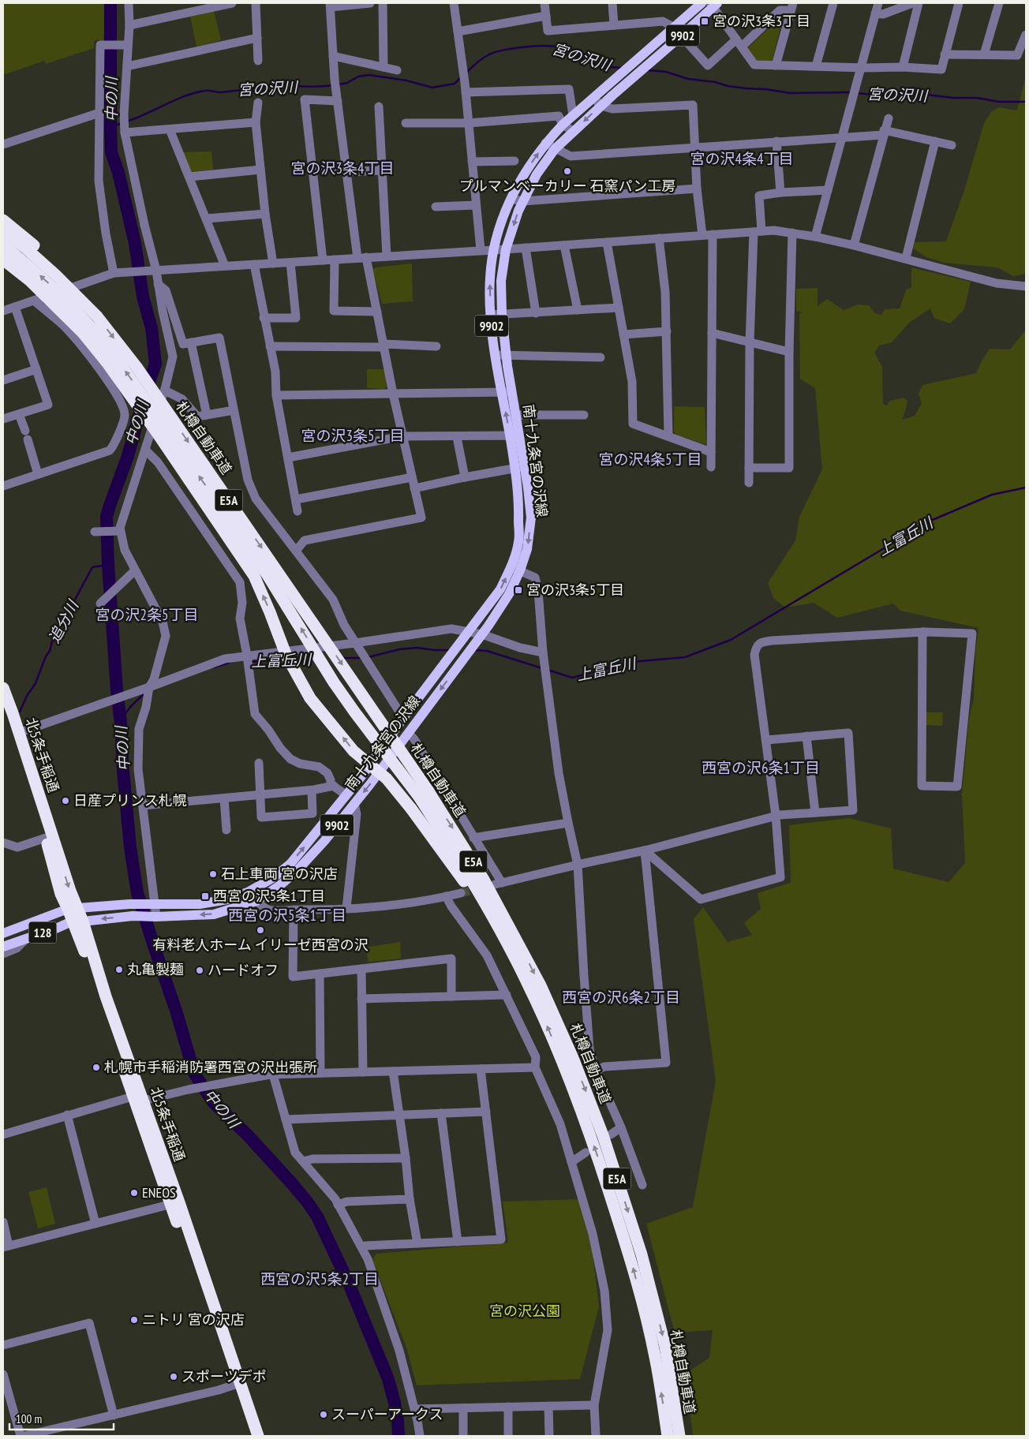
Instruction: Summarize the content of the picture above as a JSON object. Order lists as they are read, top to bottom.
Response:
{
  "streets": {
    "highway": ["札樽自動車道", "E5A", "北5条手稲通"],
    "main road": ["9902", "南十九条宮の沢線", "128"]
  },
  "crossings": [
    ["南十九条宮の沢線", "北5条手稲通"],
    ["南十九条宮の沢線", "128"],
    ["北5条手稲通", "128"]
  ],
  "districts": [
    "宮の沢4条4丁目",
    "宮の沢3条4丁目",
    "宮の沢3条5丁目",
    "宮の沢4条5丁目",
    "宮の沢2条5丁目",
    "西宮の沢6条1丁目",
    "西宮の沢5条1丁目",
    "西宮の沢6条2丁目",
    "西宮の沢5条2丁目"
  ],
  "water": [
    "宮の沢川",
    "中の川",
    "上富丘川",
    "追分川"
  ],
  "parks": ["宮の沢公園"],
  "places": {
    "transit": ["宮の沢3条3丁目", "宮の沢3条5丁目", "西宮の沢5条1丁目"],
    "other": [
      "プルマンベーカリー 石窯パン工房",
      "日産プリンス札幌",
      "石上車両 宮の沢店",
      "有料老人ホーム イリーゼ西宮の沢",
      "丸亀製麺",
      "ハードオフ",
      "札幌市手稲消防署西宮の沢出張所",
      "ENEOS",
      "ニトリ 宮の沢店",
      "スポーツデポ",
      "スーパーアークス"
    ]
  },
  "scale_bar": "100 m"
}
